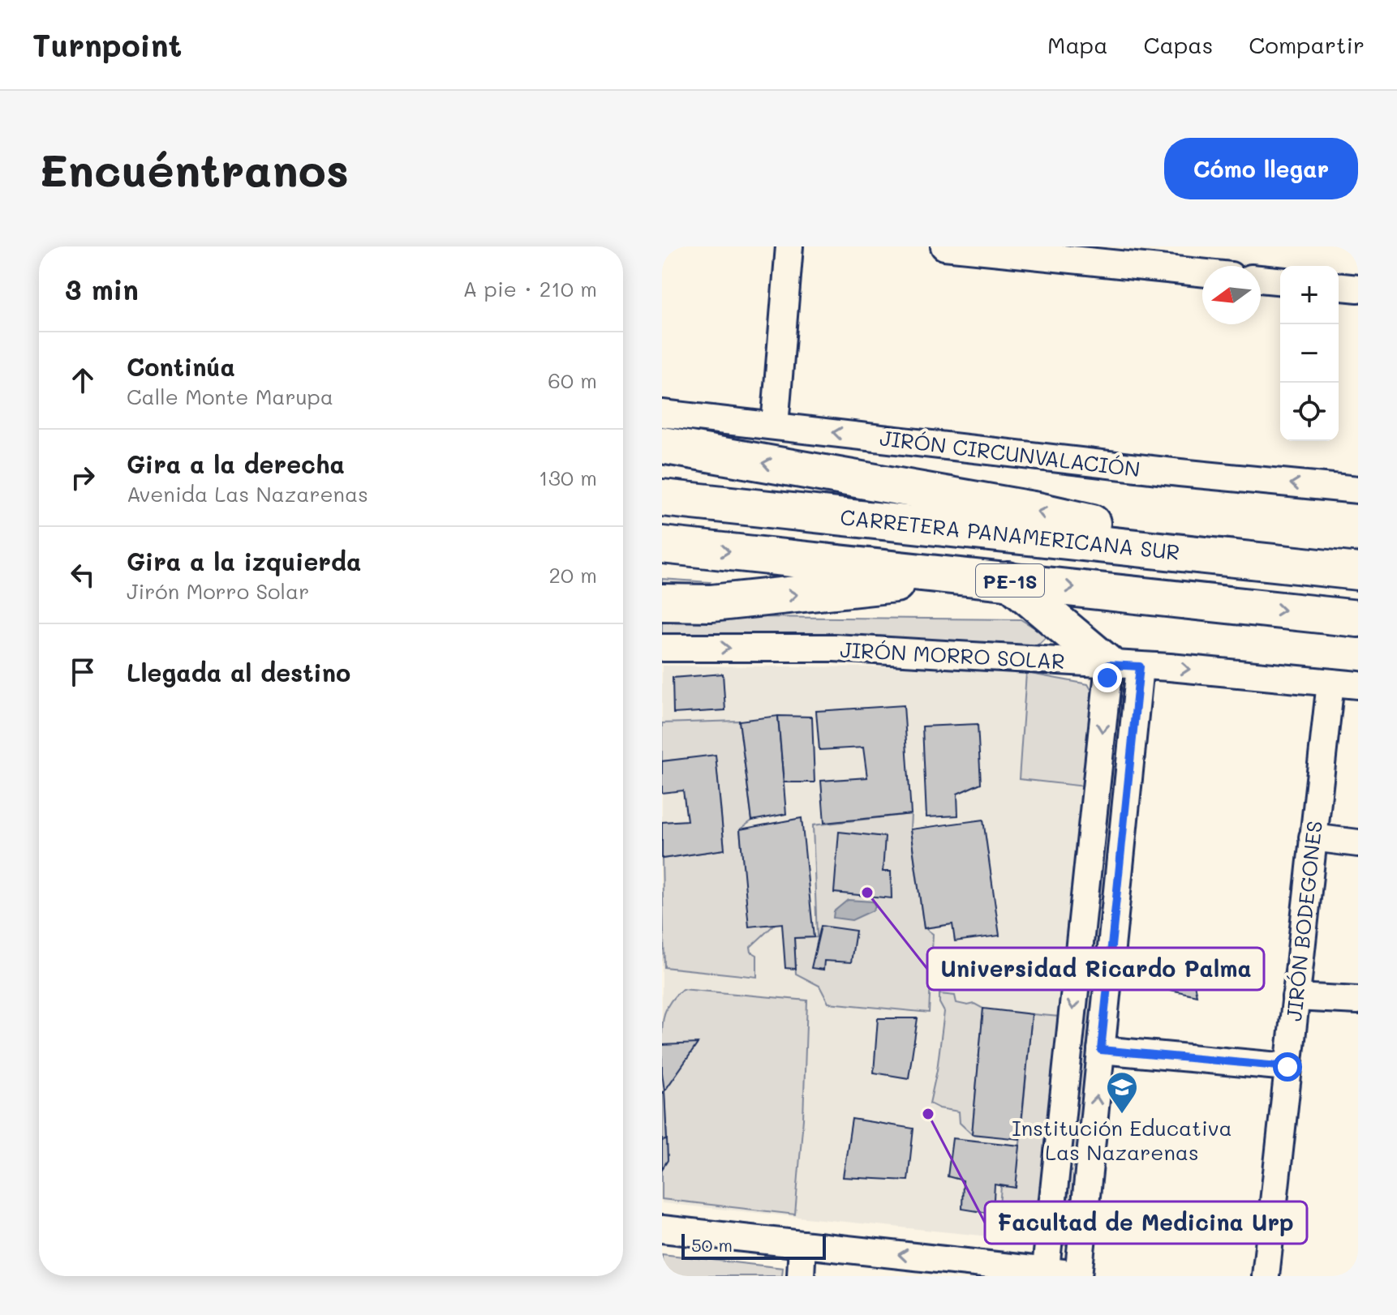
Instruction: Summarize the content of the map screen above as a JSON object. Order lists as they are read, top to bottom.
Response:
{
  "streets": {
    "highway": ["CARRETERA PANAMERICANA SUR", "PE-1S"],
    "street": ["JIRÓN CIRCUNVALACIÓN", "JIRÓN MORRO SOLAR", "JIRÓN BODEGONES"]
  },
  "crossings": [
    ["JIRÓN MORRO SOLAR", "JIRÓN BODEGONES"]
  ],
  "one_way": ["JIRÓN MORRO SOLAR"],
  "places": {
    "other": ["Universidad Ricardo Palma", "Facultad de Medicina Urp"],
    "school or university": ["Institución Educativa Las Nazarenas"]
  },
  "scale_bar": "50 m",
  "north": "left",
  "page": {
    "header": "Turnpoint",
    "nav": ["Mapa", "Capas", "Compartir"],
    "buttons": "Cómo llegar",
    "title": "Encuéntranos",
    "heading": ["3 min", "A pie · 210 m"],
    "map_buttons": ["+", "−"],
    "list": [
      ["Continúa", "Calle Monte Marupa", "60 m"],
      ["Gira a la derecha", "Avenida Las Nazarenas", "130 m"],
      ["Gira a la izquierda", "Jirón Morro Solar", "20 m"],
      "Llegada al destino"
    ],
    "scale": "50 m"
  }
}
